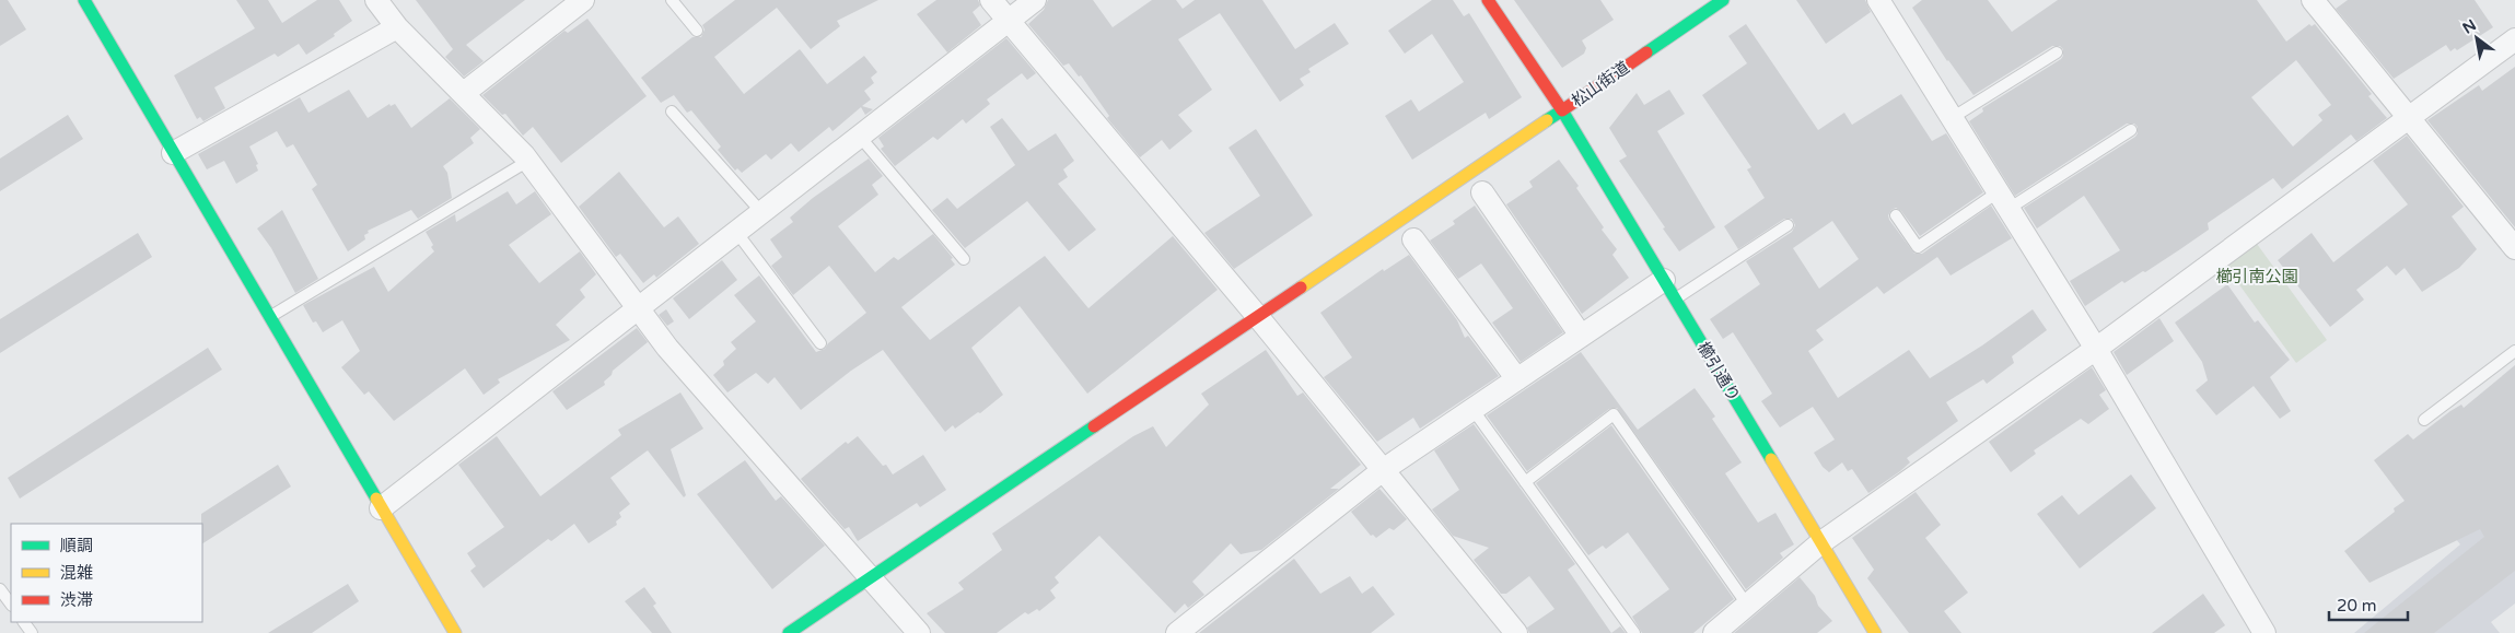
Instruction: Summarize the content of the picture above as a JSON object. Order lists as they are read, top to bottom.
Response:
{
  "streets": {
    "street": ["松山街道", "櫛引通り"]
  },
  "crossings": [
    ["松山街道", "櫛引通り"]
  ],
  "parks": ["櫛引南公園"],
  "legend": ["順調", "混雑", "渋滞"],
  "scale_bar": "20 m",
  "north": "top left"
}
